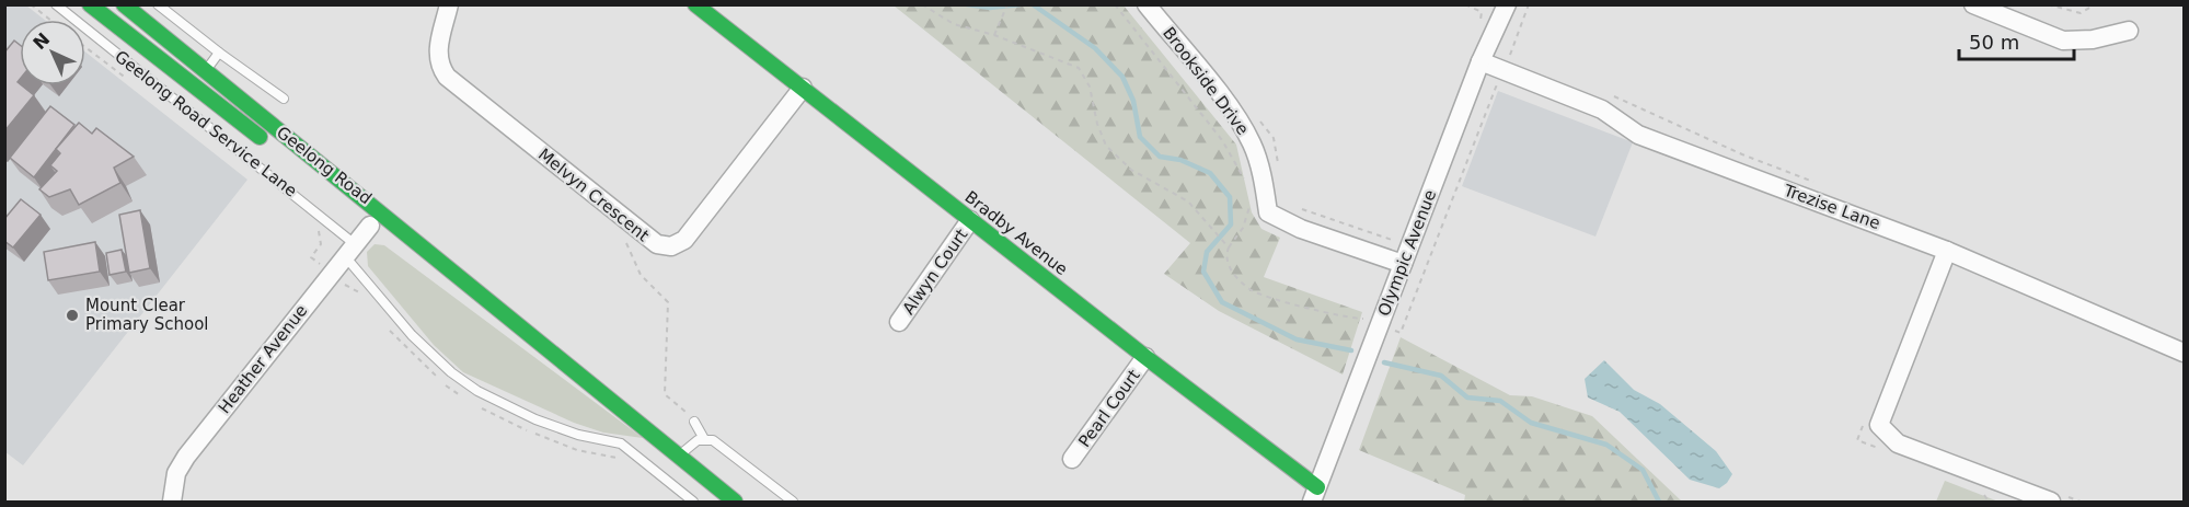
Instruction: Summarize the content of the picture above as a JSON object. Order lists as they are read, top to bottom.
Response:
{
  "streets": {
    "main road": ["Geelong Road", "Bradby Avenue"],
    "street": [
      "Brookside Drive",
      "Melvyn Crescent",
      "Trezise Lane",
      "Olympic Avenue",
      "Alwyn Court",
      "Heather Avenue",
      "Pearl Court"
    ],
    "lane": ["Geelong Road Service Lane"]
  },
  "crossings": [
    ["Brookside Drive", "Olympic Avenue"],
    ["Geelong Road Service Lane", "Heather Avenue"],
    ["Geelong Road", "Heather Avenue"],
    ["Melvyn Crescent", "Bradby Avenue"],
    ["Trezise Lane", "Olympic Avenue"],
    ["Bradby Avenue", "Olympic Avenue"],
    ["Bradby Avenue", "Alwyn Court"],
    ["Bradby Avenue", "Pearl Court"]
  ],
  "places": ["Mount Clear Primary School"],
  "scale_bar": "50 m",
  "north": "top left"
}
